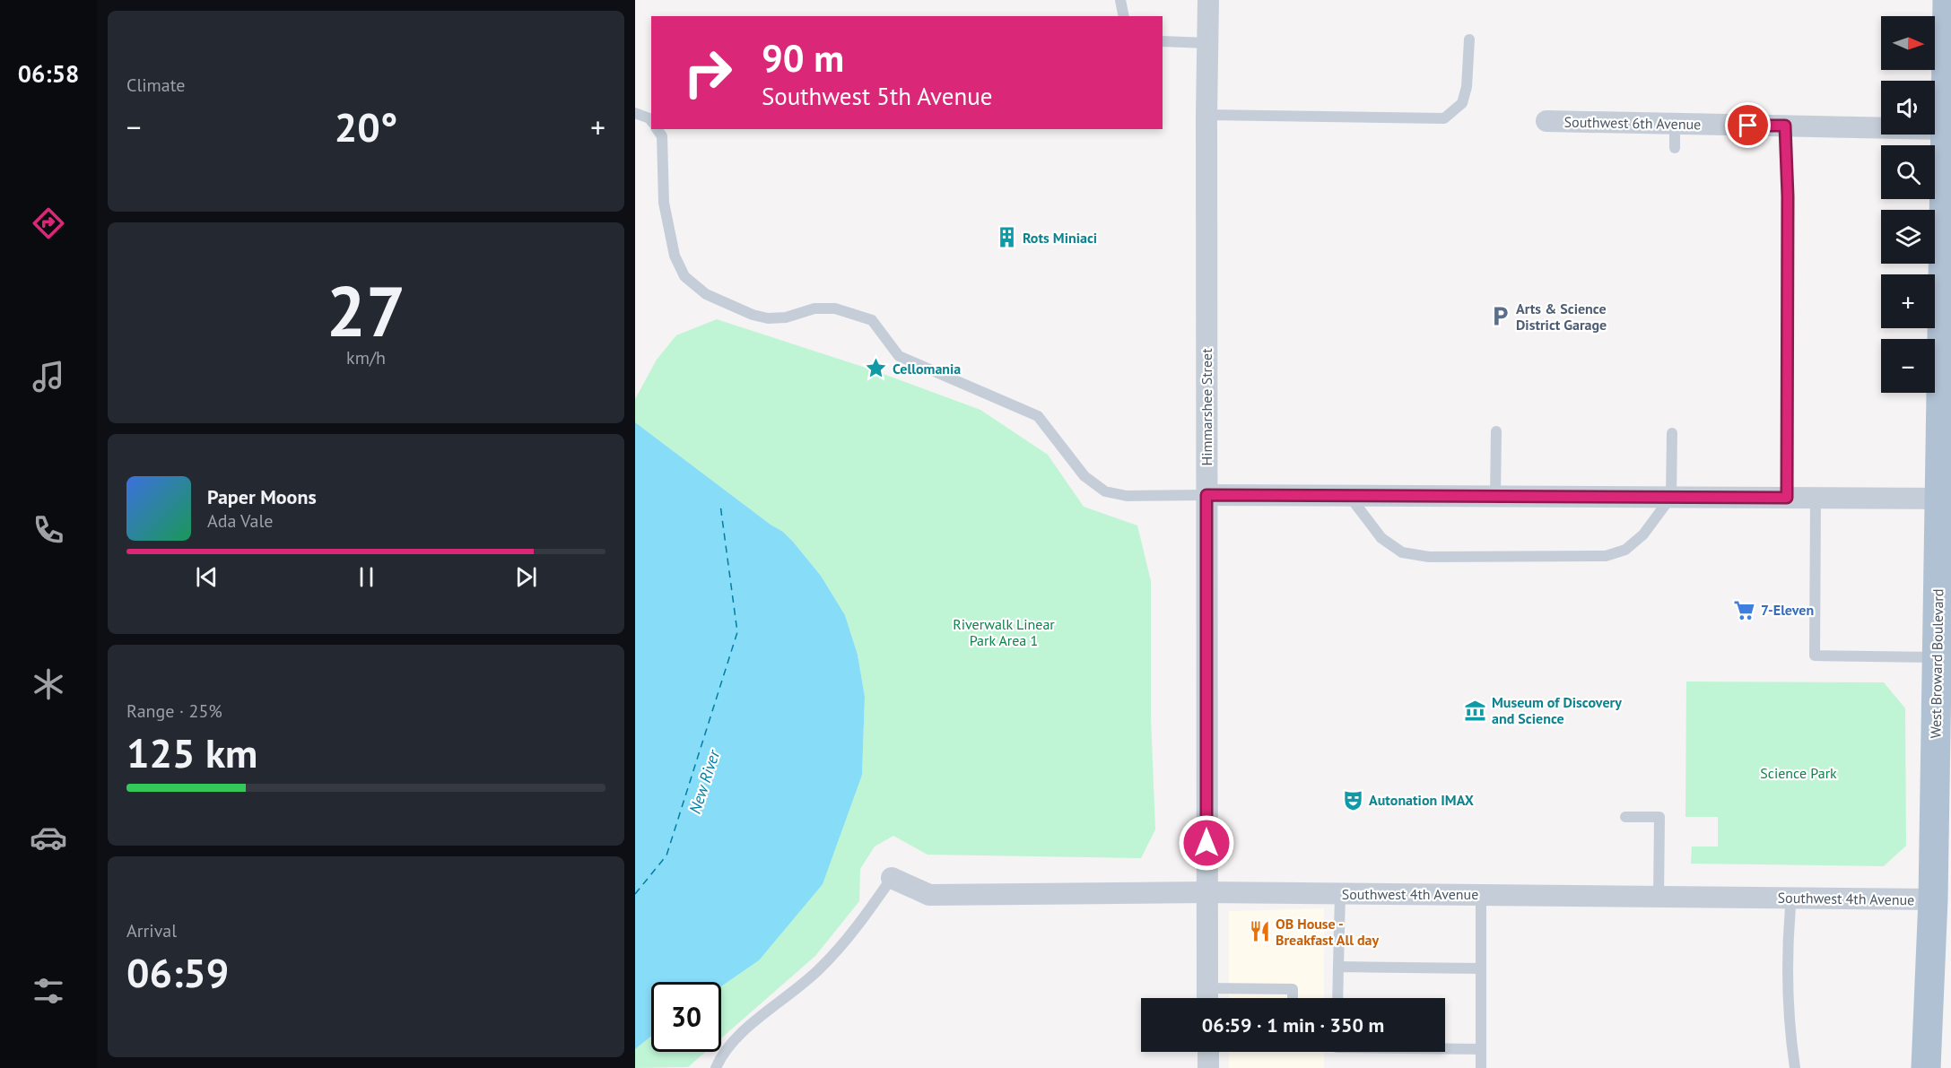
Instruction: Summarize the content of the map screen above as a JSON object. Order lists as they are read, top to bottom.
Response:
{
  "streets": {
    "main road": ["West Broward Boulevard"],
    "street": ["Southwest 6th Avenue", "Himmarshee Street", "Southwest 4th Avenue"]
  },
  "crossings": [
    ["Southwest 6th Avenue", "West Broward Boulevard"],
    ["Himmarshee Street", "Southwest 4th Avenue"],
    ["West Broward Boulevard", "Southwest 4th Avenue"]
  ],
  "water": ["New River"],
  "parks": ["Riverwalk Linear Park Area 1", "Science Park"],
  "places": {
    "building": ["Rots Miniaci"],
    "parking": ["Arts & Science District Garage"],
    "place": ["Cellomania"],
    "supermarket": ["7-Eleven"],
    "museum": ["Museum of Discovery and Science"],
    "theatre": ["Autonation IMAX"],
    "restaurant": ["OB House - Breakfast All day"]
  },
  "north": "right",
  "page": {
    "tabs": "06:58",
    "tile": [
      "Climate",
      ["27", "km/h"],
      ["Range · 25%", "125 km"],
      ["Arrival", "06:59"]
    ],
    "map_buttons": ["+", "−"],
    "turn": ["90 m", "Southwest 5th Avenue"],
    "heat": ["−", "20°", "+"],
    "song": ["Paper Moons", "Ada Vale"],
    "limit": "30",
    "trip": "06:59 · 1 min · 350 m"
  }
}
